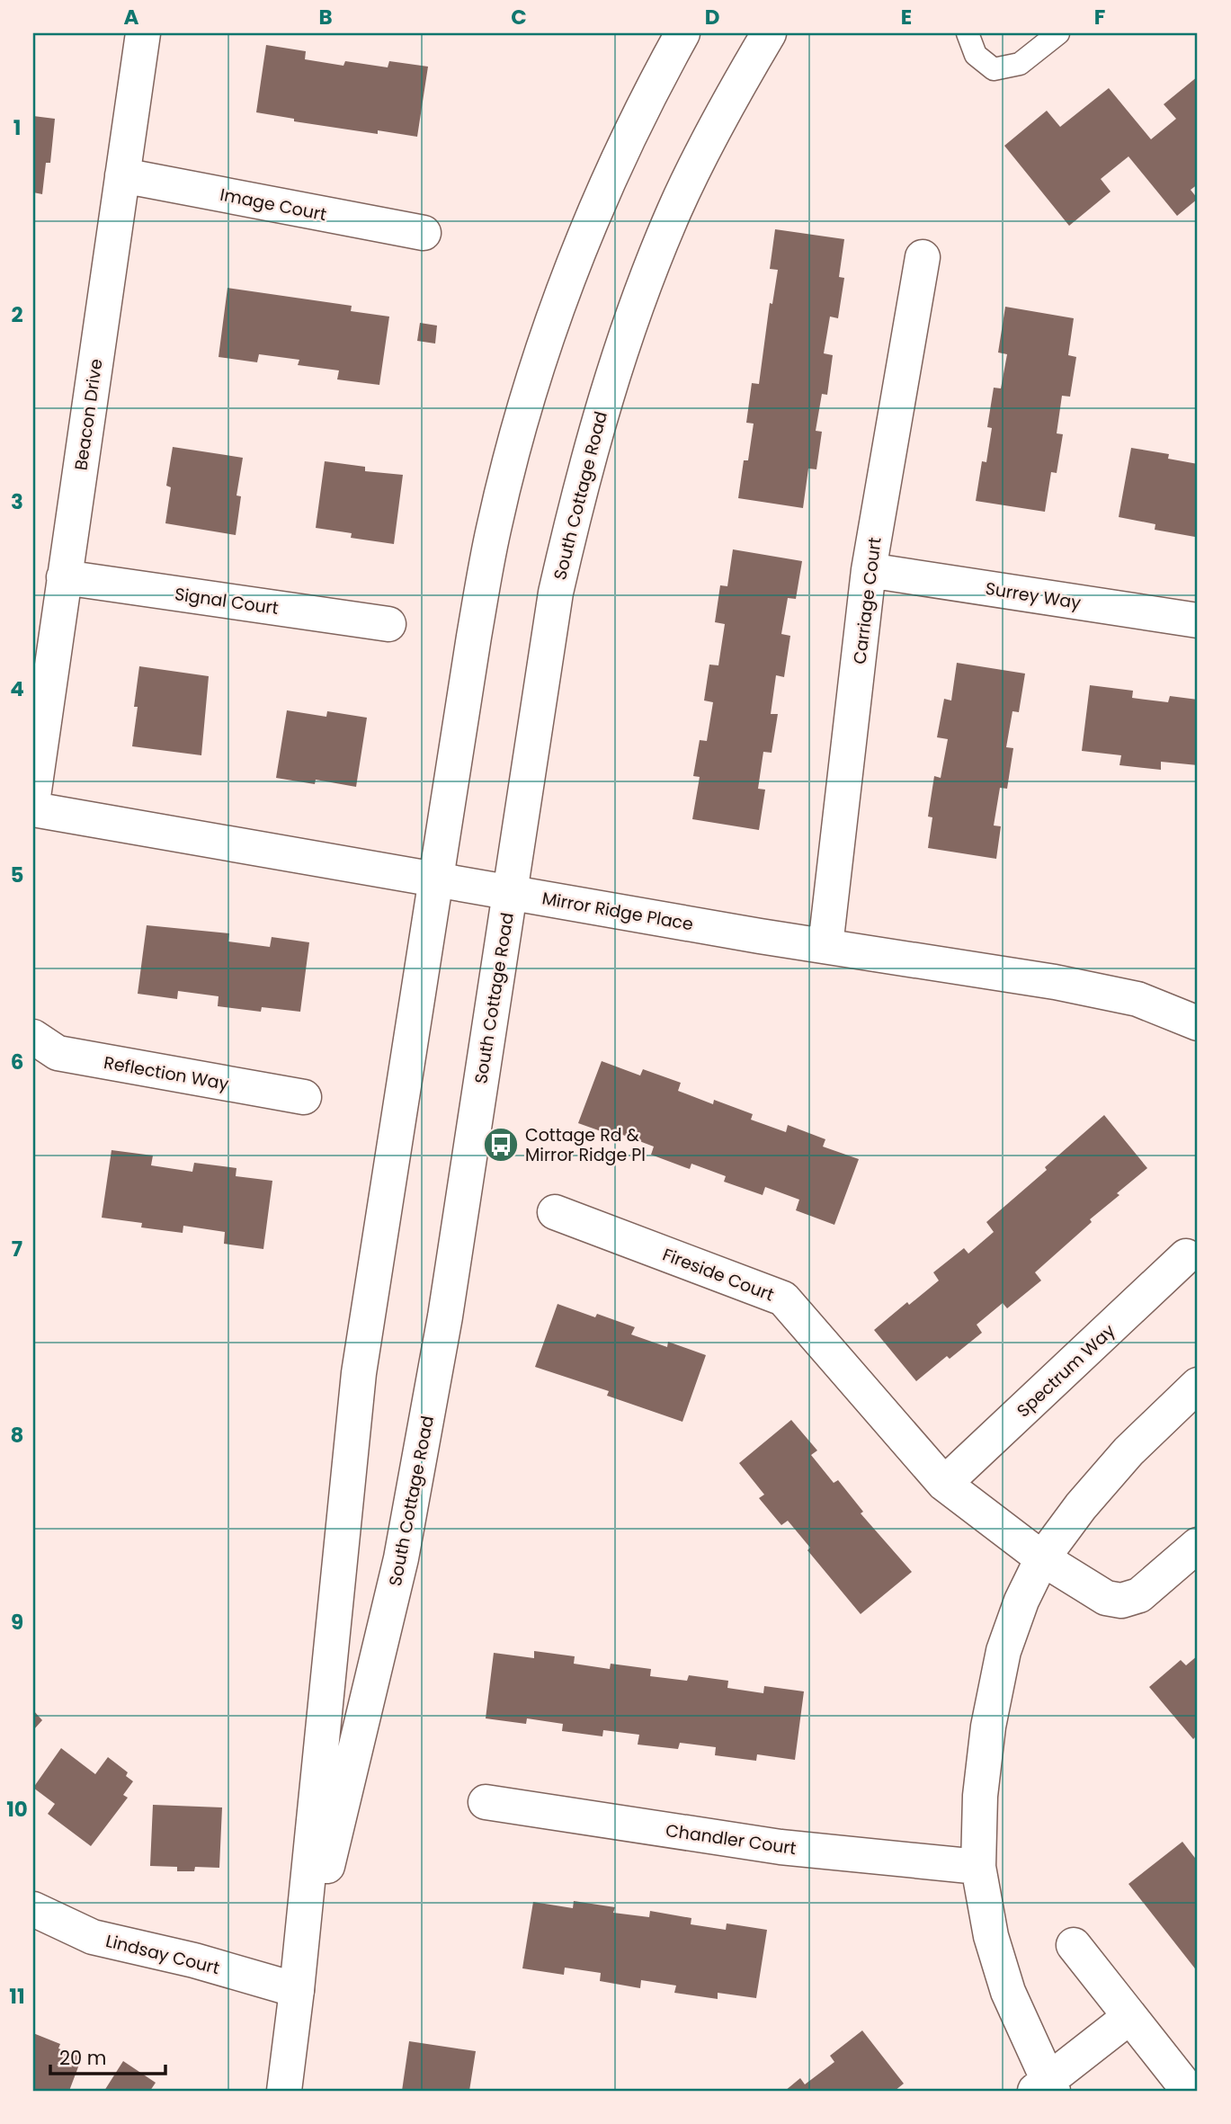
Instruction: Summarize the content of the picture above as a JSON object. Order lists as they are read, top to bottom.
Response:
{
  "streets": {
    "street": [
      "Image Court",
      "Beacon Drive",
      "South Cottage Road",
      "Surrey Way",
      "Signal Court",
      "Carriage Court",
      "Mirror Ridge Place",
      "Reflection Way",
      "Fireside Court",
      "Spectrum Way",
      "Chandler Court",
      "Lindsay Court"
    ]
  },
  "crossings": [
    ["Image Court", "Beacon Drive"],
    ["Beacon Drive", "Signal Court"],
    ["South Cottage Road", "Mirror Ridge Place"],
    ["South Cottage Road", "Lindsay Court"],
    ["Surrey Way", "Carriage Court"],
    ["Carriage Court", "Mirror Ridge Place"],
    ["Fireside Court", "Spectrum Way"]
  ],
  "places": {
    "bus stop": ["Cottage Rd & Mirror Ridge Pl"]
  },
  "scale_bar": "20 m",
  "grid": {
    "columns": [
      "A",
      "B",
      "C",
      "D",
      "E",
      "F"
    ],
    "rows": [
      "1",
      "2",
      "3",
      "4",
      "5",
      "6",
      "7",
      "8",
      "9",
      "10",
      "11"
    ]
  }
}
